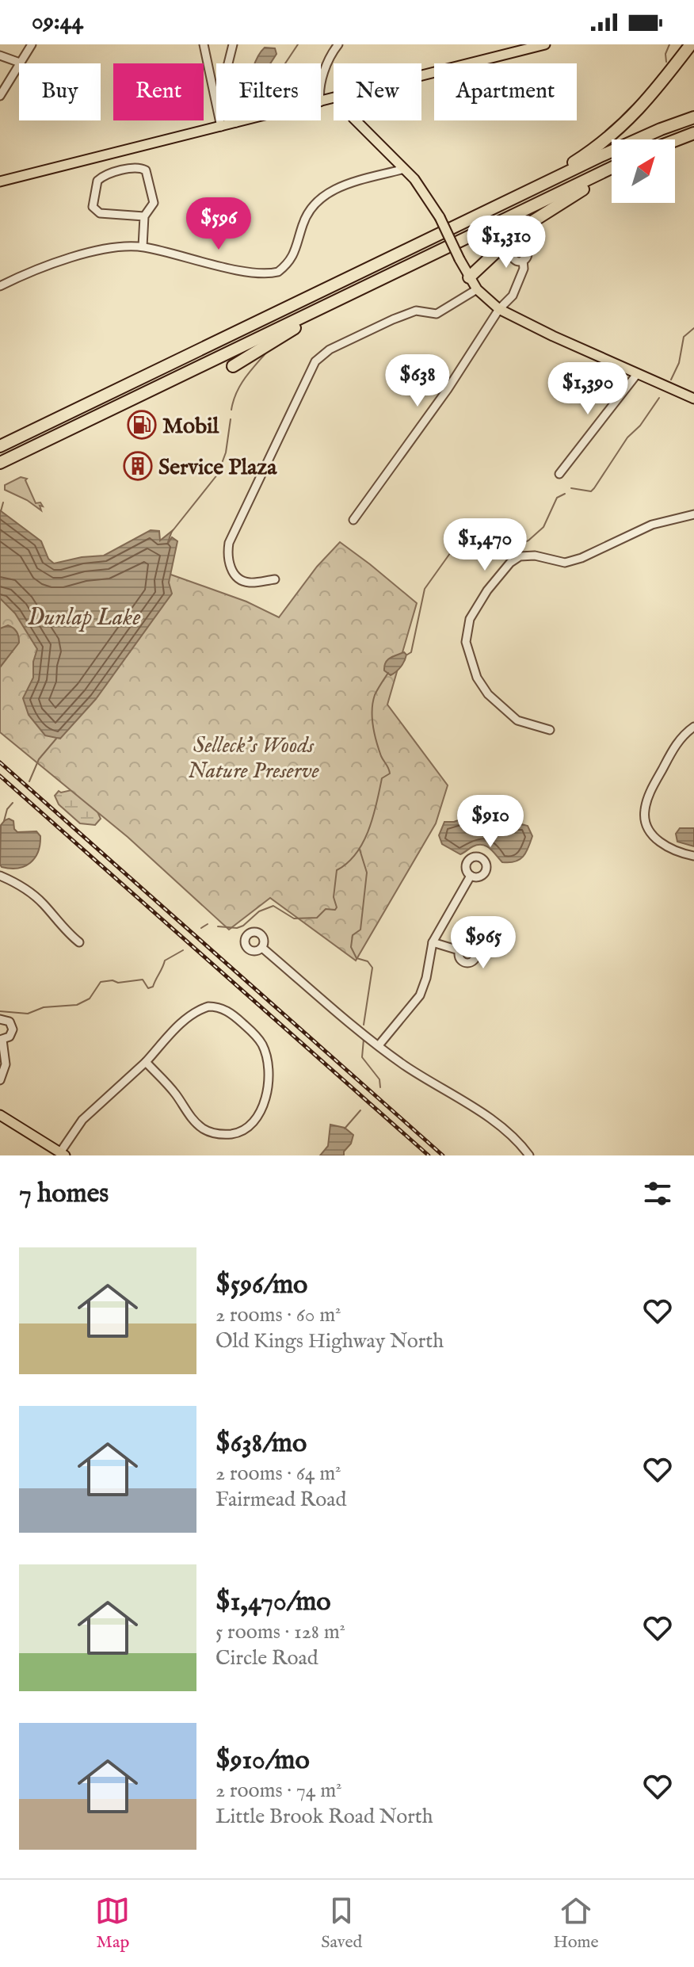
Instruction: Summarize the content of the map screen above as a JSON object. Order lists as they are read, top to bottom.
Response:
{
  "water": ["Dunlap Lake"],
  "parks": ["Selleck's Woods Nature Preserve"],
  "places": {
    "fuel station": ["Mobil"],
    "building": ["Service Plaza"]
  },
  "north": "top right",
  "page": {
    "status": "09:44",
    "chip": [
      "Buy",
      "Rent",
      "Filters",
      "New",
      "Apartment"
    ],
    "price": [
      "$596",
      "$1,310",
      "$638",
      "$1,390",
      "$1,470",
      "$910",
      "$965"
    ],
    "heading": "7 homes",
    "list": [
      {
        "name": "$596/mo",
        "note": "2 rooms · 60 m² · Old Kings Highway North"
      },
      {
        "name": "$638/mo",
        "note": "2 rooms · 64 m² · Fairmead Road"
      },
      {
        "name": "$1,470/mo",
        "note": "5 rooms · 128 m² · Circle Road"
      },
      {
        "name": "$910/mo",
        "note": "2 rooms · 74 m² · Little Brook Road North"
      }
    ],
    "tabs": ["Map", "Saved", "Home"]
  }
}
